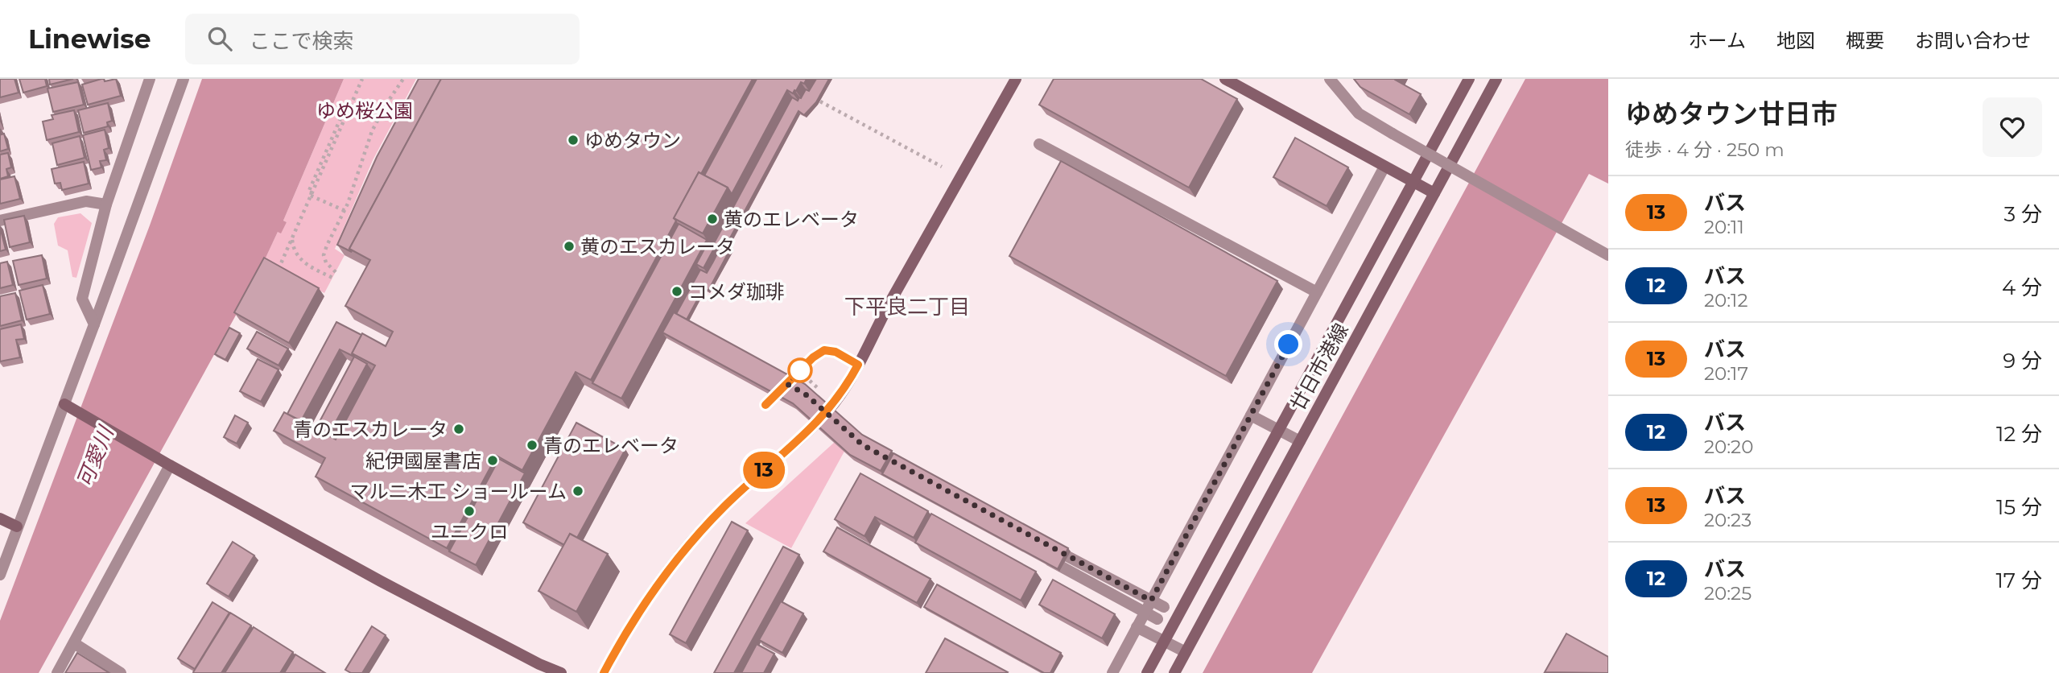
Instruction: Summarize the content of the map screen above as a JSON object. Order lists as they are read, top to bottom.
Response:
{
  "streets": {
    "street": ["廿日市港線"]
  },
  "districts": ["下平良二丁目"],
  "water": ["可愛川"],
  "parks": ["ゆめ桜公園"],
  "places": [
    "ゆめタウン",
    "黄のエレベータ",
    "黄のエスカレータ",
    "コメダ珈琲",
    "青のエスカレータ",
    "青のエレベータ",
    "紀伊國屋書店",
    "マルニ木工 ショールーム",
    "ユニクロ"
  ],
  "lines": ["bus line 13"],
  "page": {
    "header": "Linewise",
    "search": "ここで検索",
    "nav": [
      "ホーム",
      "地図",
      "概要",
      "お問い合わせ"
    ],
    "on_map": "13",
    "heading": ["ゆめタウン廿日市", "徒歩 · 4 分 · 250 m"],
    "list": [
      {
        "mark": "13",
        "name": "バス",
        "note": "20:11",
        "value": "3 分"
      },
      {
        "mark": "12",
        "name": "バス",
        "note": "20:12",
        "value": "4 分"
      },
      {
        "mark": "13",
        "name": "バス",
        "note": "20:17",
        "value": "9 分"
      },
      {
        "mark": "12",
        "name": "バス",
        "note": "20:20",
        "value": "12 分"
      },
      {
        "mark": "13",
        "name": "バス",
        "note": "20:23",
        "value": "15 分"
      },
      {
        "mark": "12",
        "name": "バス",
        "note": "20:25",
        "value": "17 分"
      }
    ]
  }
}
